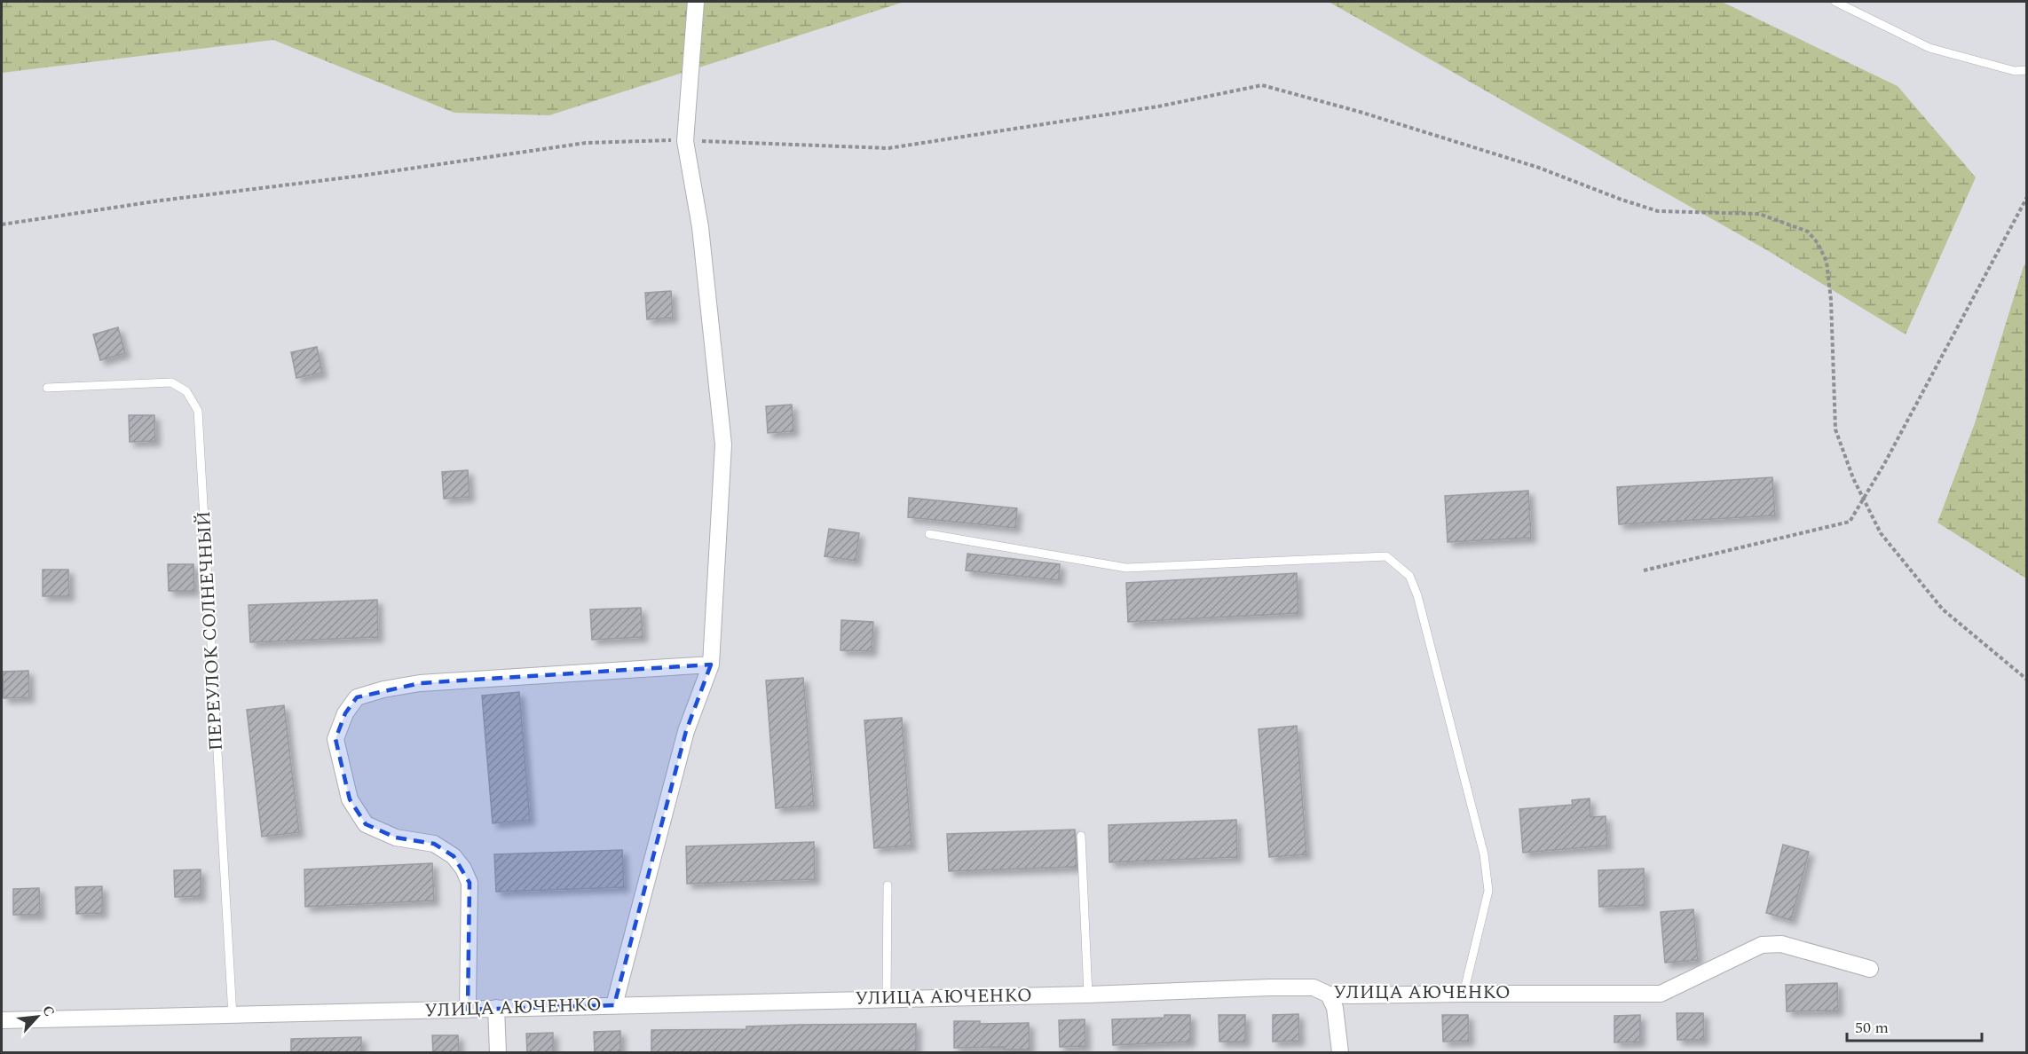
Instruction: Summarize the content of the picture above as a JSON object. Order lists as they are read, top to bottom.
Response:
{
  "streets": {
    "street": ["УЛИЦА АЮЧЕНКО"],
    "lane": ["ПЕРЕУЛОК СОЛНЕЧНЫЙ"]
  },
  "crossings": [
    ["ПЕРЕУЛОК СОЛНЕЧНЫЙ", "УЛИЦА АЮЧЕНКО"]
  ],
  "scale_bar": "50 m",
  "north": "top right"
}
